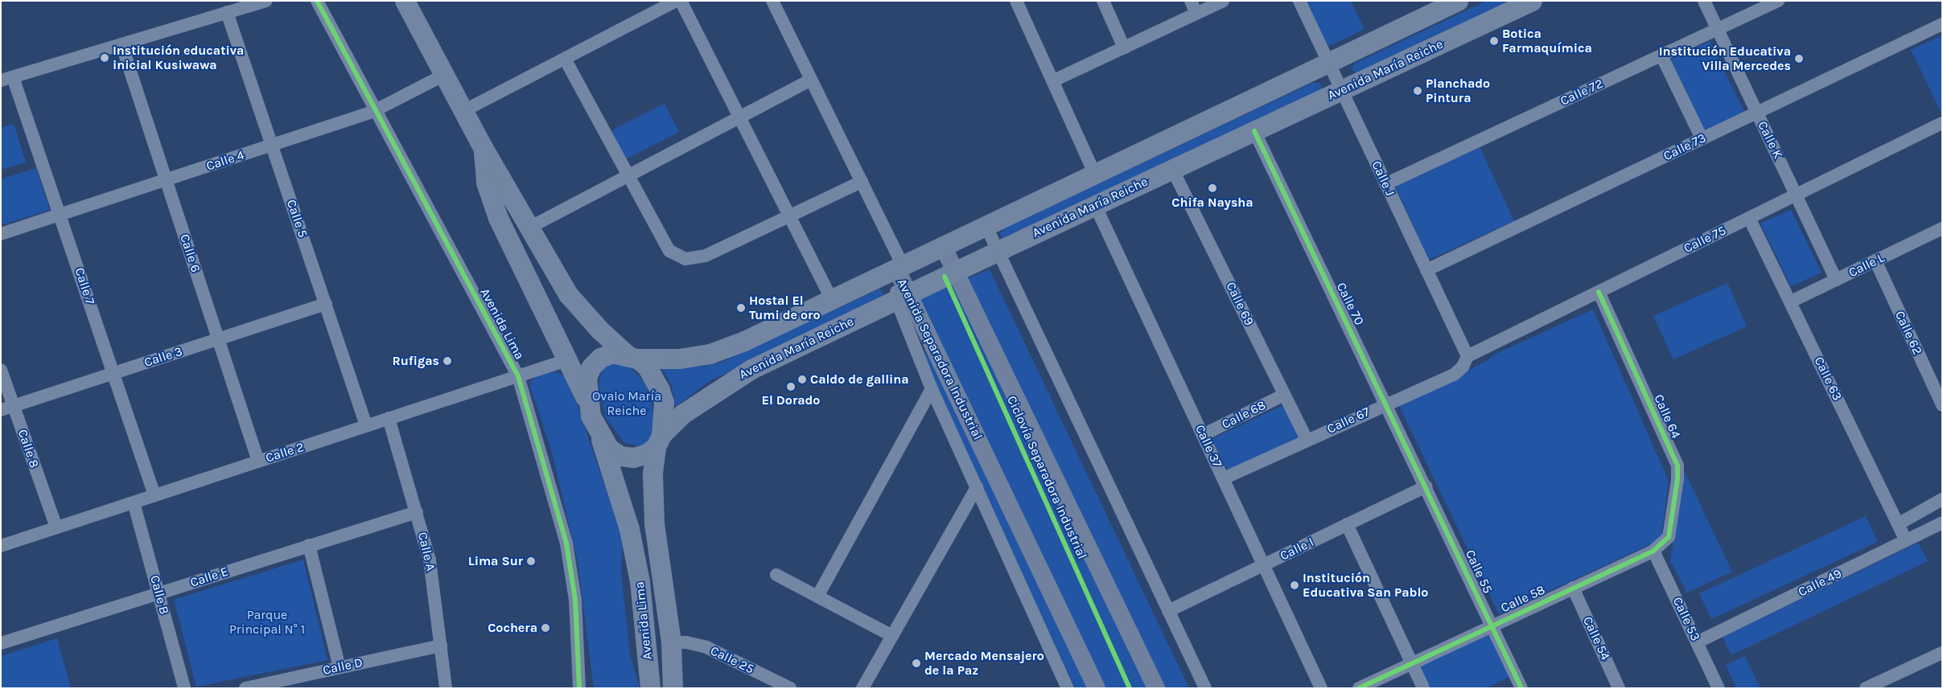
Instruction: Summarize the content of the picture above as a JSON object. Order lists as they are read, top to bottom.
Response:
{
  "streets": {
    "main road": ["Avenida María Reiche", "Avenida Lima", "Avenida Separadora Industrial"],
    "street": [
      "Calle 72",
      "Calle K",
      "Calle 73",
      "Calle 4",
      "Calle J",
      "Calle 5",
      "Calle 75",
      "Calle 6",
      "Calle L",
      "Calle 7",
      "Calle 69",
      "Calle 70",
      "Calle 62",
      "Calle 3",
      "Calle 63",
      "Calle 68",
      "Calle 64",
      "Calle 67",
      "Calle 37",
      "Calle 8",
      "Calle 2",
      "Calle I",
      "Calle A",
      "Calle 55",
      "Calle E",
      "Calle 49",
      "Calle B",
      "Calle 58",
      "Calle 53",
      "Calle 54",
      "Calle 25",
      "Calle D"
    ],
    "cycle path": ["Ciclovía Separadora Industrial"]
  },
  "crossings": [
    ["Avenida María Reiche", "Calle J"],
    ["Avenida María Reiche", "Calle 69"],
    ["Avenida María Reiche", "Calle 70"],
    ["Avenida María Reiche", "Avenida Lima"],
    ["Avenida María Reiche", "Avenida Separadora Industrial"],
    ["Avenida María Reiche", "Calle 37"],
    ["Calle 72", "Calle K"],
    ["Calle 72", "Calle J"],
    ["Calle K", "Calle 73"],
    ["Calle K", "Calle 75"],
    ["Calle K", "Calle L"],
    ["Calle 73", "Calle J"],
    ["Calle 4", "Calle 5"],
    ["Calle 4", "Calle 6"],
    ["Calle 4", "Calle 7"],
    ["Calle 4", "Avenida Lima"],
    ["Calle J", "Calle 75"],
    ["Calle J", "Calle 67"],
    ["Calle 5", "Calle 3"],
    ["Calle 5", "Calle 2"],
    ["Calle 75", "Calle 63"],
    ["Calle 75", "Calle 64"],
    ["Calle 75", "Calle 67"],
    ["Calle 6", "Calle 3"],
    ["Calle 6", "Calle 2"],
    ["Calle L", "Calle 62"],
    ["Calle L", "Calle 63"],
    ["Calle 7", "Calle 3"],
    ["Calle 7", "Calle 2"],
    ["Calle 69", "Calle 68"],
    ["Calle 69", "Calle 67"],
    ["Calle 70", "Calle 67"],
    ["Calle 70", "Calle I"],
    ["Calle 70", "Calle 55"],
    ["Avenida Lima", "Calle 2"],
    ["Avenida Lima", "Calle 25"],
    ["Calle 3", "Calle 8"],
    ["Calle 63", "Calle 49"],
    ["Calle 68", "Calle 37"],
    ["Calle 64", "Calle 58"],
    ["Calle 64", "Calle 53"],
    ["Calle 67", "Calle 37"],
    ["Calle 37", "Calle I"],
    ["Calle 8", "Calle 2"],
    ["Calle 2", "Calle A"],
    ["Calle 2", "Calle B"],
    ["Calle I", "Calle 55"],
    ["Calle A", "Calle E"],
    ["Calle A", "Calle D"],
    ["Calle 55", "Calle 58"],
    ["Calle E", "Calle B"],
    ["Calle 49", "Calle 53"],
    ["Calle 58", "Calle 53"],
    ["Calle 58", "Calle 54"]
  ],
  "parks": ["Ovalo María Reiche", "Parque Principal N° 1"],
  "places": [
    "Botica Farmaquímica",
    "Institución educativa inicial Kusiwawa",
    "Institución Educativa Villa Mercedes",
    "Planchado Pintura",
    "Chifa Naysha",
    "Hostal El Tumi de oro",
    "Rufigas",
    "Caldo de gallina",
    "El Dorado",
    "Lima Sur",
    "Institución Educativa San Pablo",
    "Cochera",
    "Mercado Mensajero de la Paz"
  ]
}
